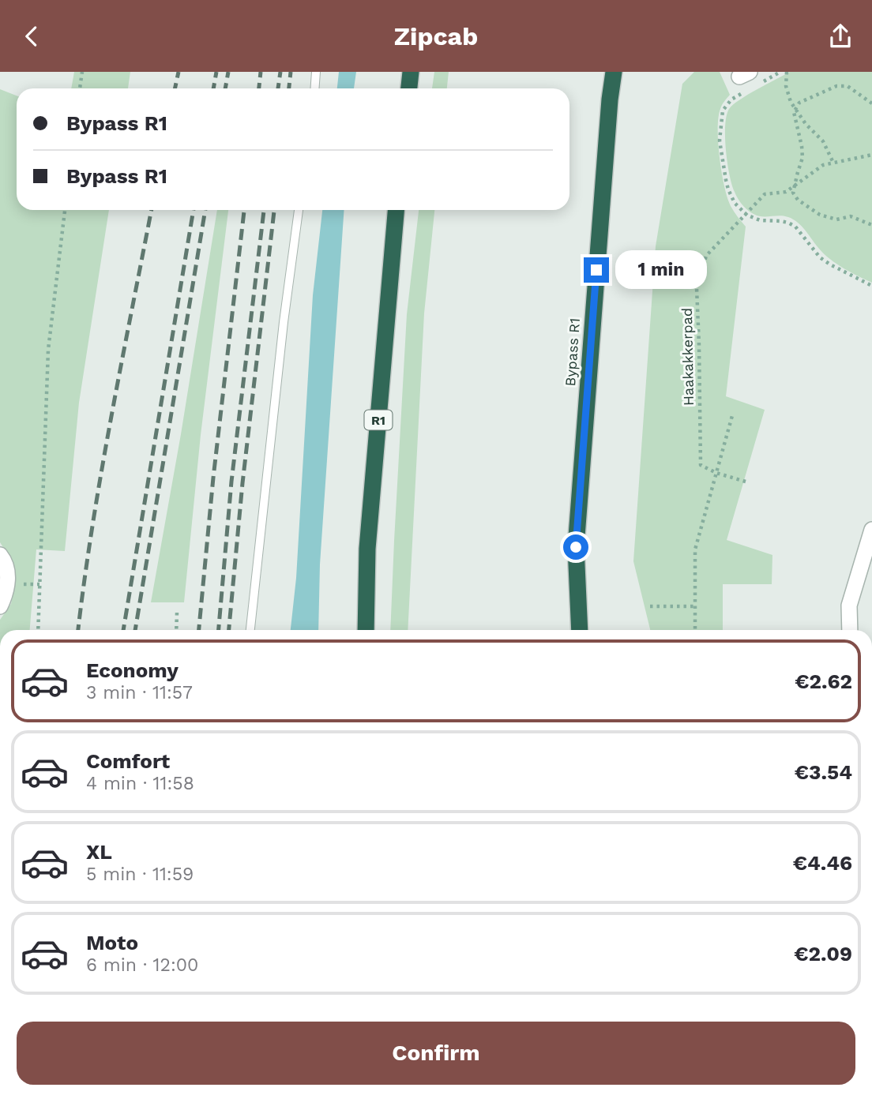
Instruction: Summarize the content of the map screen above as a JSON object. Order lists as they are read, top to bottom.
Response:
{
  "streets": {
    "highway": ["Bypass R1", "R1"],
    "path": ["Haakakkerpad"]
  },
  "page": {
    "header": "Zipcab",
    "banner": ["Bypass R1", "Bypass R1"],
    "bubble": "1 min",
    "list": [
      {
        "name": "Economy",
        "note": "3 min · 11:57",
        "value": "€2.62"
      },
      {
        "name": "Comfort",
        "note": "4 min · 11:58",
        "value": "€3.54"
      },
      {
        "name": "XL",
        "note": "5 min · 11:59",
        "value": "€4.46"
      },
      {
        "name": "Moto",
        "note": "6 min · 12:00",
        "value": "€2.09"
      }
    ],
    "buttons": "Confirm"
  }
}
